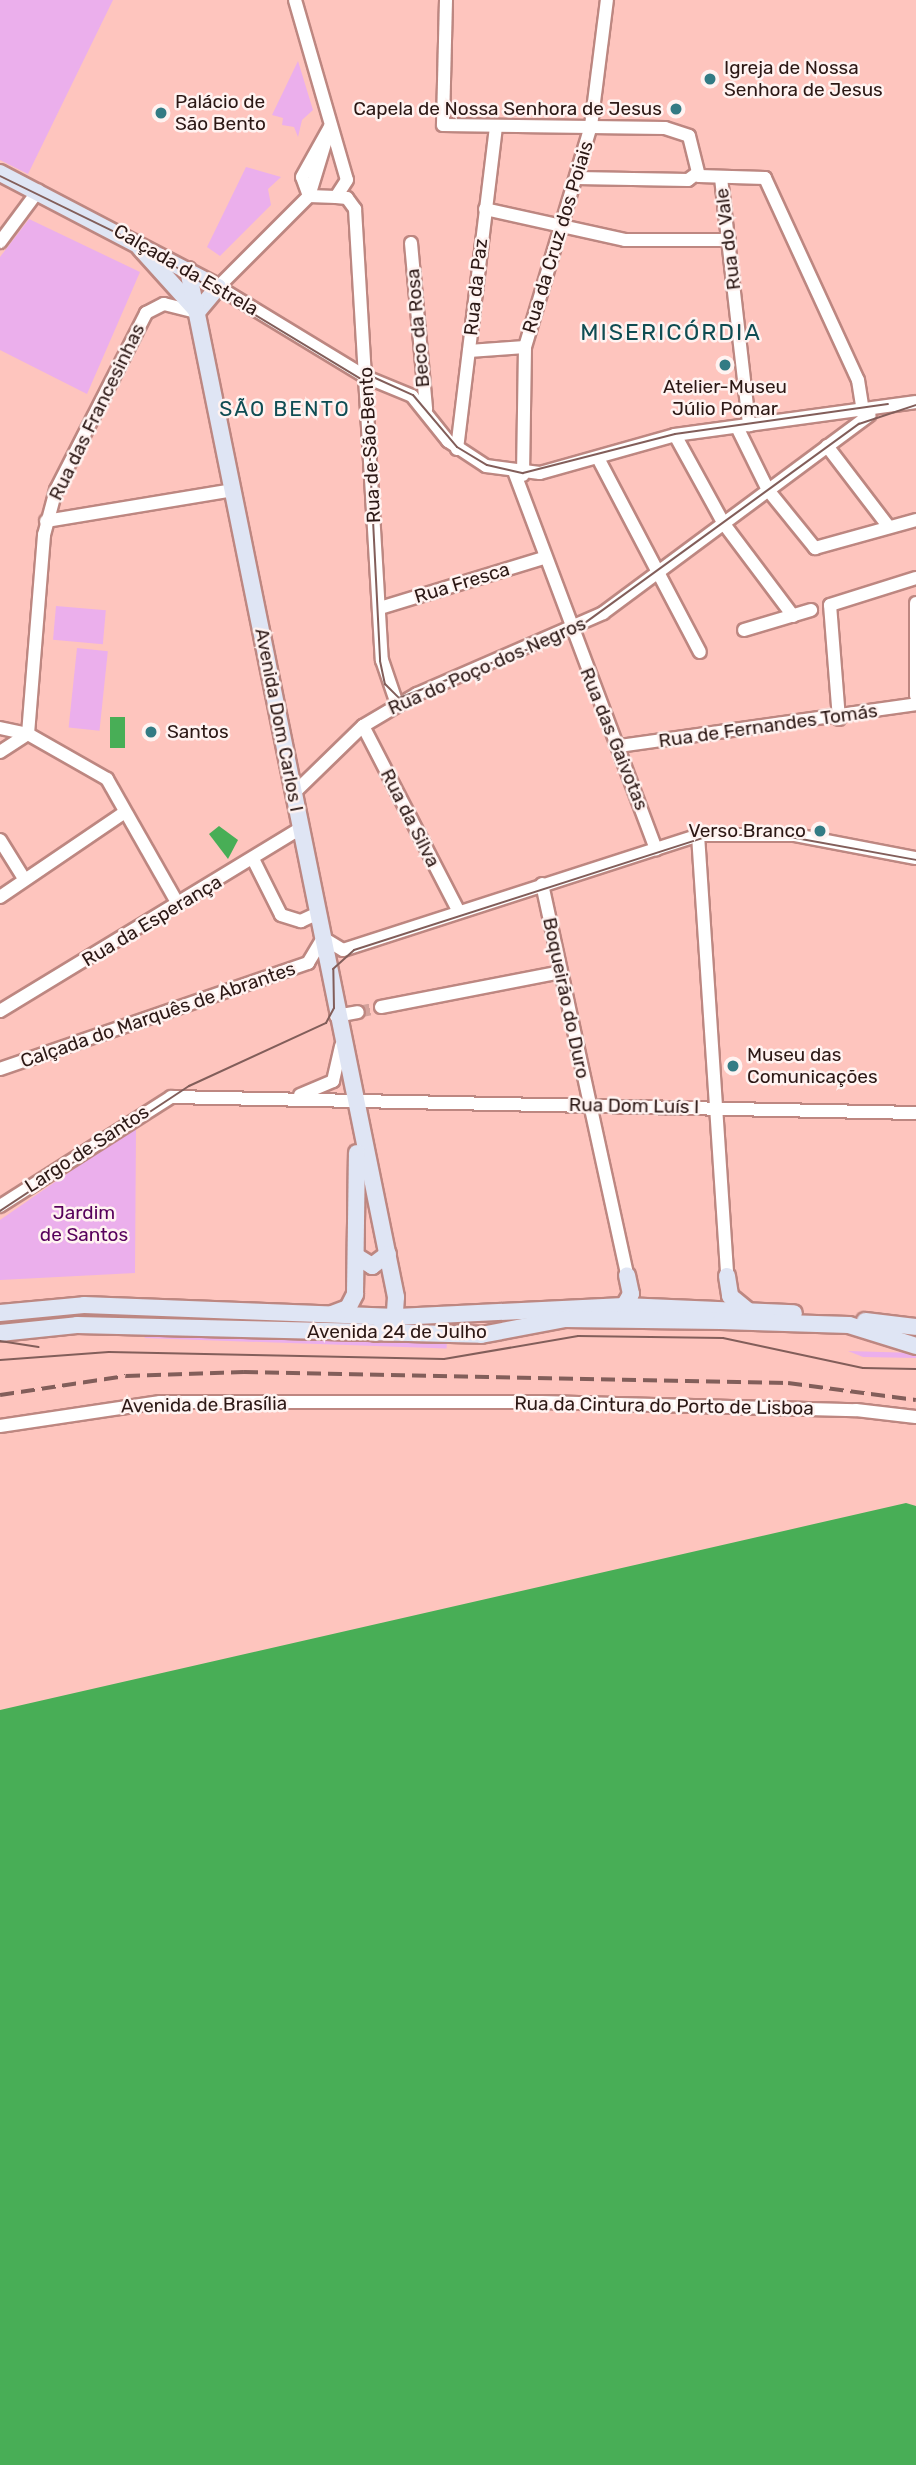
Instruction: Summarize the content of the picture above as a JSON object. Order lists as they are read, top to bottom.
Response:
{
  "streets": {
    "main road": ["Calçada da Estrela", "Avenida Dom Carlos I", "Avenida 24 de Julho"],
    "street": [
      "Rua da Cruz dos Poiais",
      "Rua do Vale",
      "Rua da Paz",
      "Beco da Rosa",
      "Rua das Francesinhas",
      "Rua de São Bento",
      "Rua Fresca",
      "Rua do Poço dos Negros",
      "Rua de Fernandes Tomás",
      "Rua das Gaivotas",
      "Rua da Silva",
      "Rua da Esperança",
      "Boqueirão do Duro",
      "Calçada do Marquês de Abrantes",
      "Rua Dom Luís I",
      "Largo de Santos",
      "Avenida de Brasília",
      "Rua da Cintura do Porto de Lisboa"
    ]
  },
  "crossings": [
    ["Rua da Cruz dos Poiais", "Rua Fresca"],
    ["Rua da Cruz dos Poiais", "Rua das Gaivotas"],
    ["Calçada da Estrela", "Rua da Paz"],
    ["Calçada da Estrela", "Beco da Rosa"],
    ["Calçada da Estrela", "Rua de São Bento"],
    ["Calçada da Estrela", "Avenida Dom Carlos I"],
    ["Rua das Francesinhas", "Avenida Dom Carlos I"],
    ["Rua de São Bento", "Rua Fresca"],
    ["Rua de São Bento", "Rua do Poço dos Negros"],
    ["Rua Fresca", "Rua das Gaivotas"],
    ["Rua do Poço dos Negros", "Avenida Dom Carlos I"],
    ["Rua do Poço dos Negros", "Rua das Gaivotas"],
    ["Rua do Poço dos Negros", "Rua da Silva"],
    ["Avenida Dom Carlos I", "Rua da Esperança"],
    ["Avenida Dom Carlos I", "Calçada do Marquês de Abrantes"],
    ["Avenida Dom Carlos I", "Rua Dom Luís I"],
    ["Avenida Dom Carlos I", "Avenida 24 de Julho"],
    ["Rua de Fernandes Tomás", "Rua das Gaivotas"],
    ["Boqueirão do Duro", "Rua Dom Luís I"],
    ["Rua Dom Luís I", "Largo de Santos"],
    ["Avenida de Brasília", "Rua da Cintura do Porto de Lisboa"]
  ],
  "districts": ["MISERICÓRDIA", "SÃO BENTO"],
  "parks": ["Jardim de Santos"],
  "places": [
    "Igreja de Nossa Senhora de Jesus",
    "Capela de Nossa Senhora de Jesus",
    "Palácio de São Bento",
    "Atelier-Museu Júlio Pomar",
    "Santos",
    "Verso Branco",
    "Museu das Comunicações"
  ]
}
